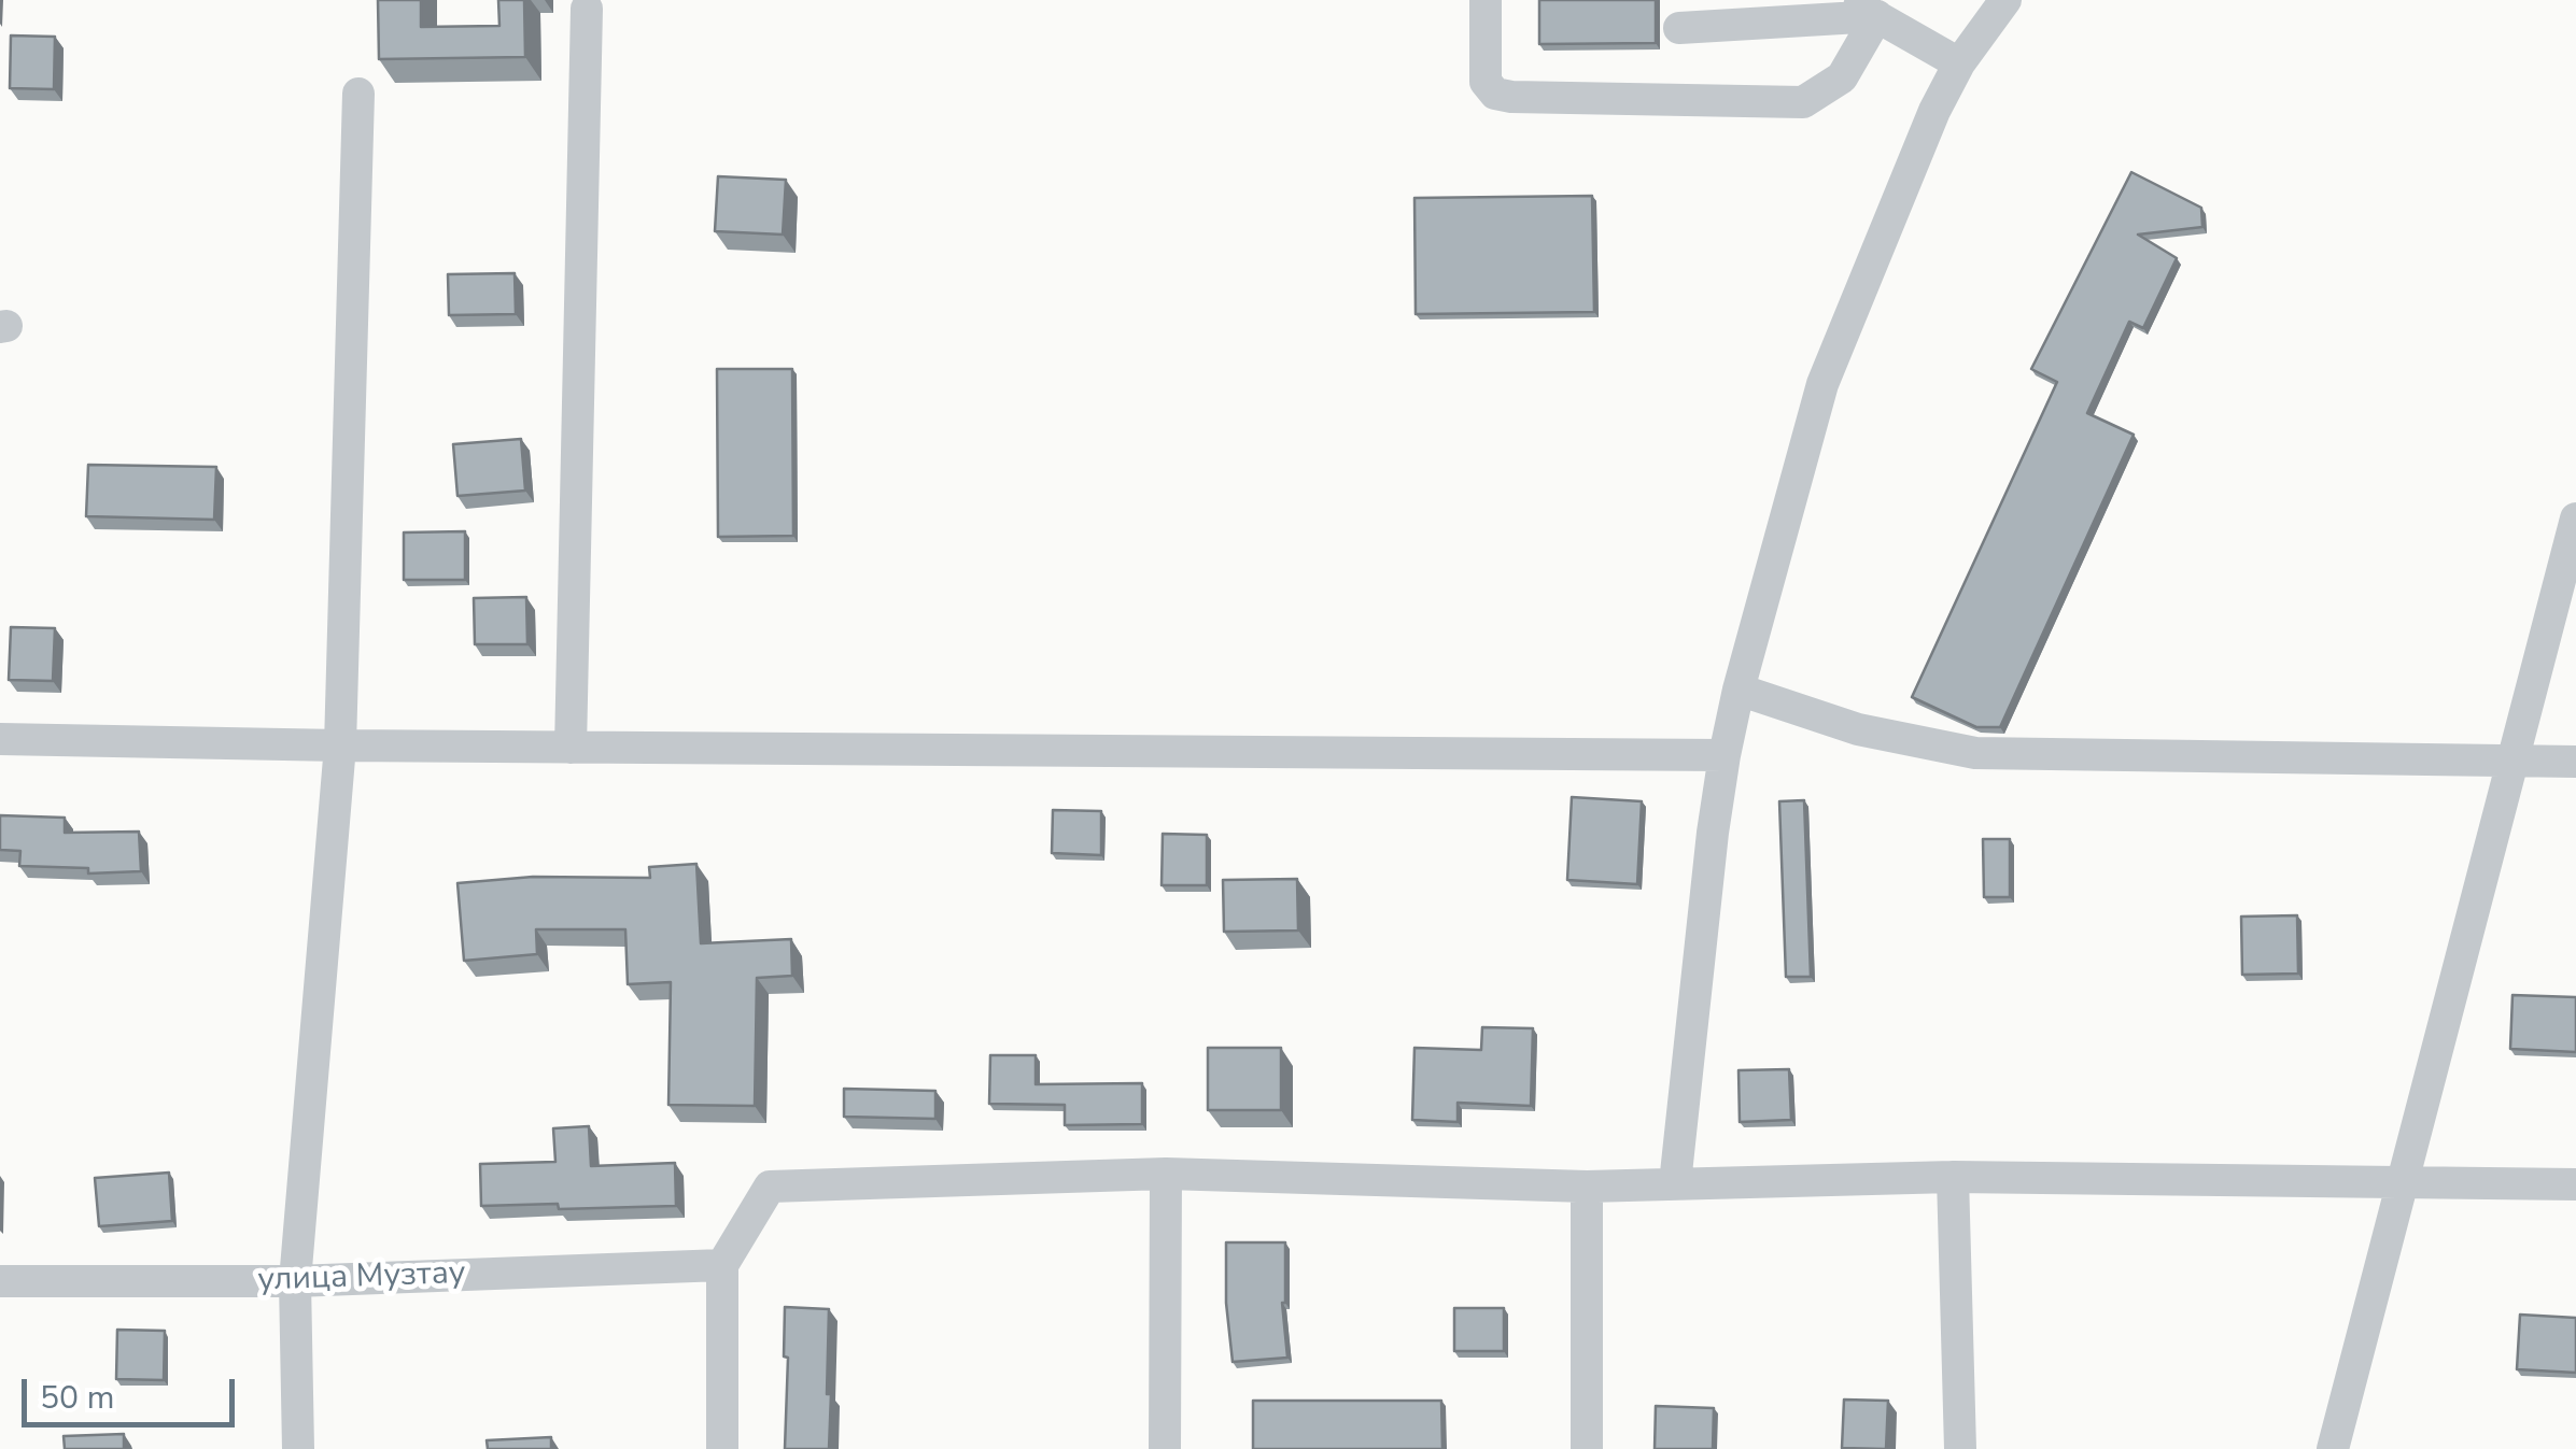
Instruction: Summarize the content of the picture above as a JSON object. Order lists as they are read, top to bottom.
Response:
{
  "streets": {
    "street": ["улица Музтау"]
  },
  "scale_bar": "50 m"
}
